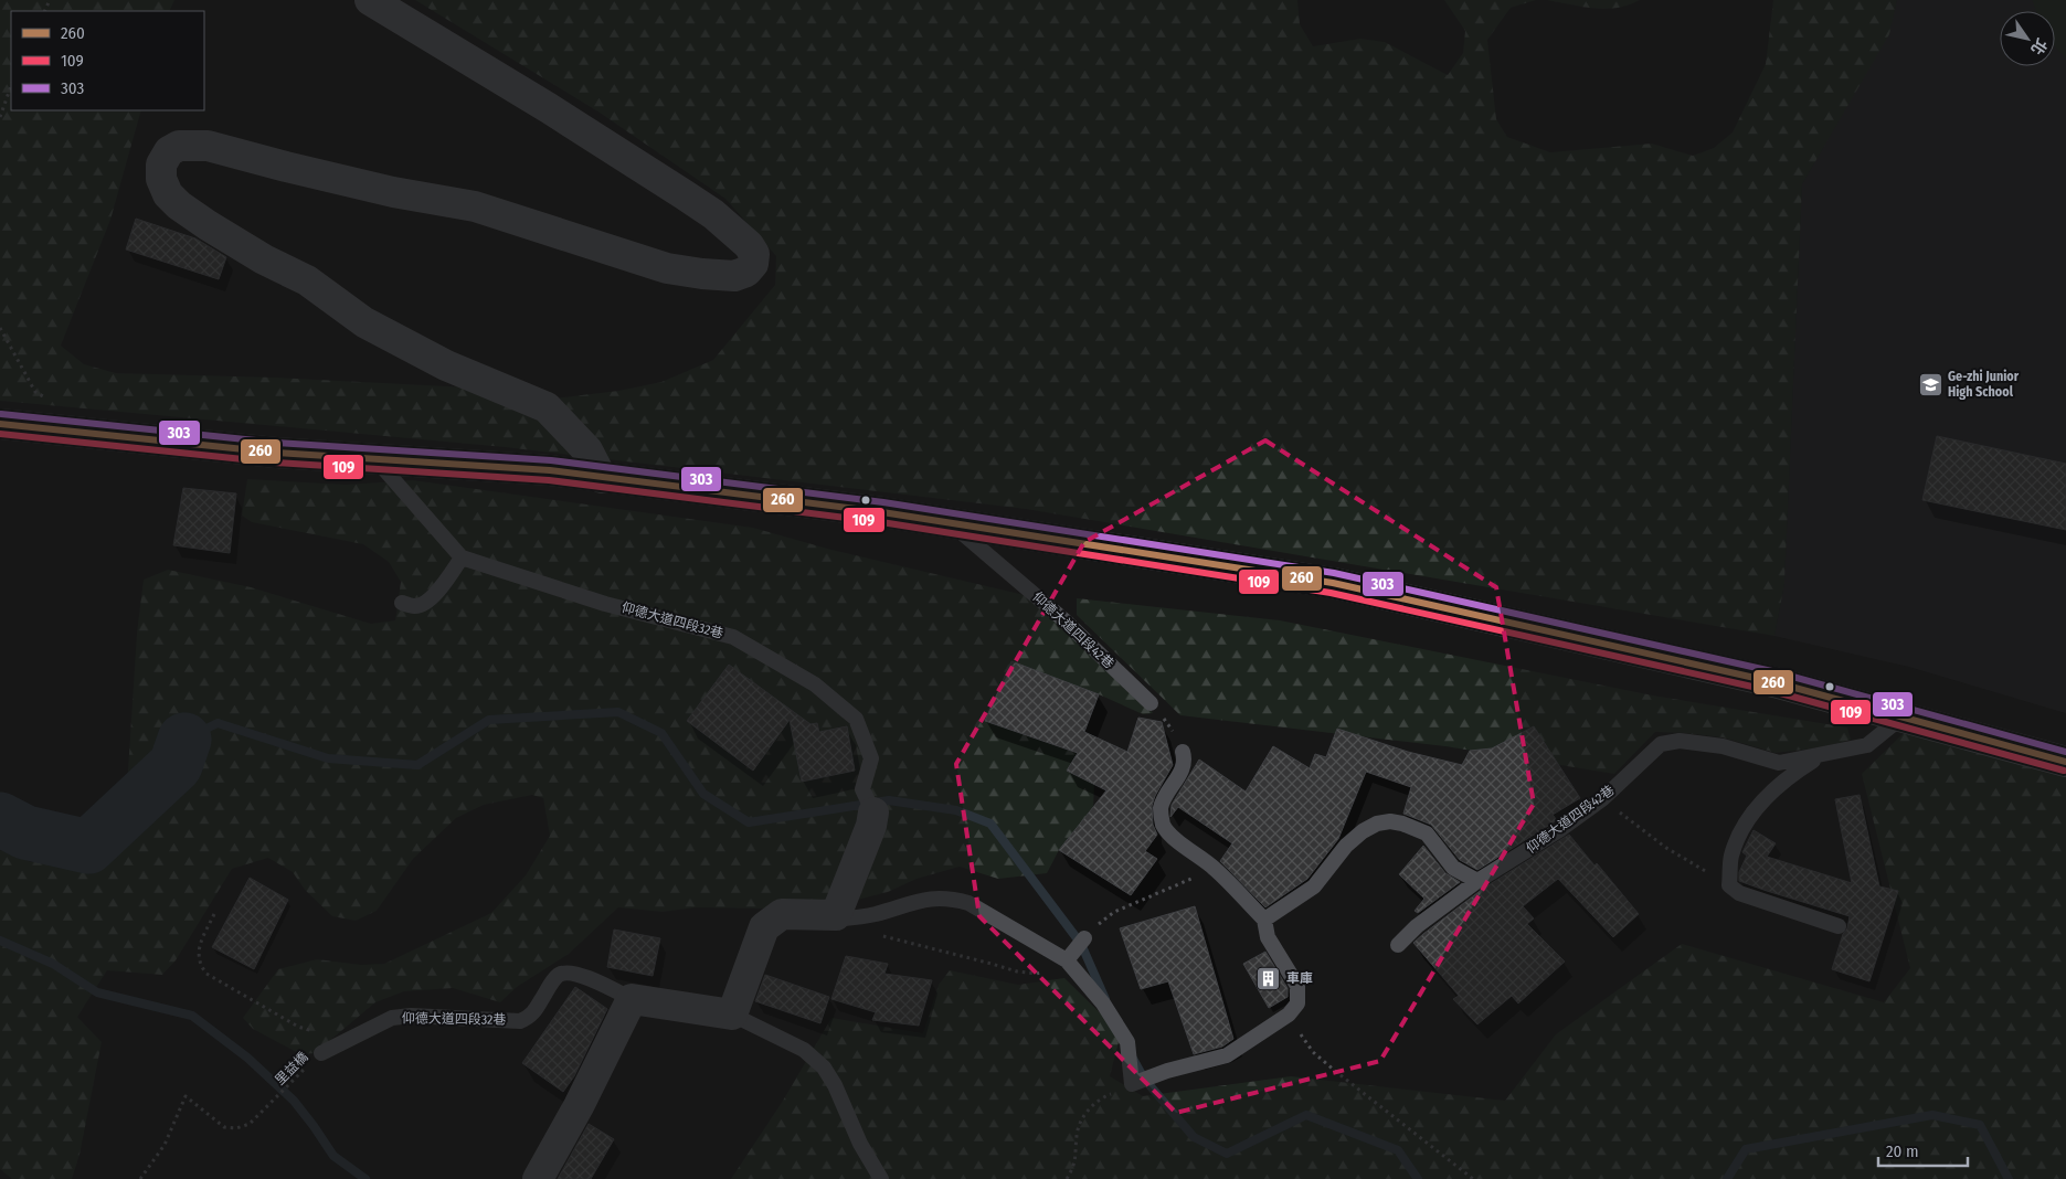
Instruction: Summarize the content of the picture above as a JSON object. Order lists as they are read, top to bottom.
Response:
{
  "streets": {
    "street": ["仰德大道四段32巷"],
    "lane": ["仰德大道四段42巷"],
    "path": ["里益橋"]
  },
  "crossings": [
    ["仰德大道四段32巷", "里益橋"]
  ],
  "places": {
    "school or university": ["Ge-zhi Junior High School"],
    "building": ["車庫"]
  },
  "lines": ["transit line 303", "transit line 260", "transit line 109"],
  "legend": ["260", "109", "303"],
  "scale_bar": "20 m",
  "north": "bottom right"
}
